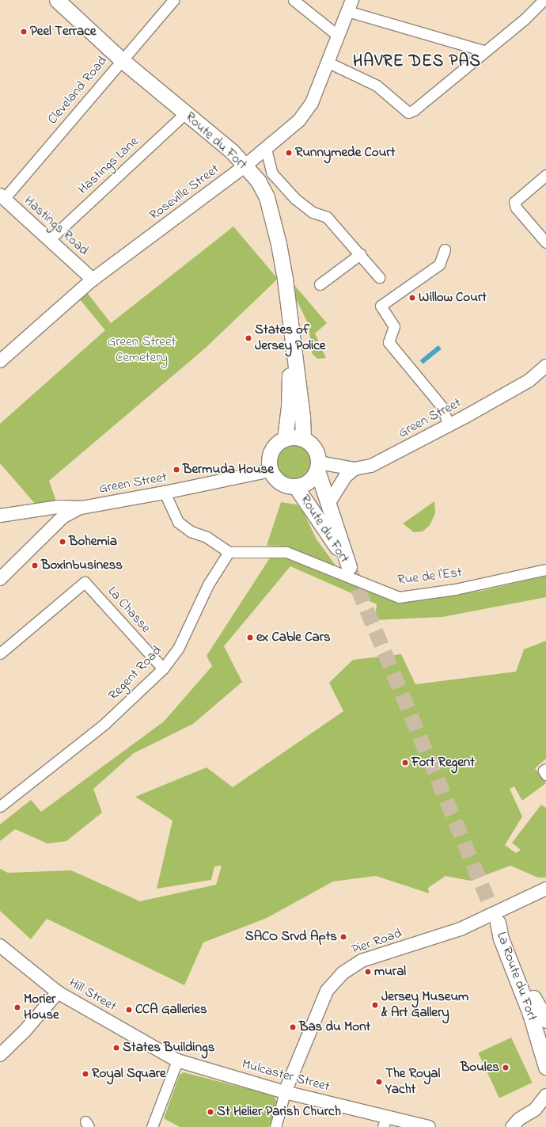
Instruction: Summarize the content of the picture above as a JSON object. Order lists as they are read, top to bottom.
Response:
{
  "streets": {
    "highway": ["Route du Fort", "La Route du Fort"],
    "main road": [
      "Roseville Street",
      "Hastings Road",
      "Green Street",
      "Pier Road",
      "Hill Street",
      "Mulcaster Street"
    ],
    "street": [
      "Cleveland Road",
      "Hastings Lane",
      "Rue de l'Est",
      "La Chasse",
      "Regent Road"
    ]
  },
  "crossings": [
    ["Cleveland Road", "Route du Fort"],
    ["Cleveland Road", "Hastings Road"],
    ["Route du Fort", "Hastings Lane"],
    ["Route du Fort", "Roseville Street"],
    ["Route du Fort", "Green Street"],
    ["Hastings Lane", "Hastings Road"],
    ["Roseville Street", "Hastings Road"],
    ["Rue de l'Est", "Regent Road"],
    ["La Chasse", "Regent Road"],
    ["Pier Road", "Mulcaster Street"],
    ["Hill Street", "Mulcaster Street"]
  ],
  "districts": ["HAVRE DES PAS"],
  "parks": ["Green Street Cemetery"],
  "places": [
    "Peel Terrace",
    "Runnymede Court",
    "Willow Court",
    "States of Jersey Police",
    "Bermuda House",
    "Bohemia",
    "Boxinbusiness",
    "ex Cable Cars",
    "Fort Regent",
    "SACO Srvd Apts",
    "mural",
    "Jersey Museum & Art Gallery",
    "Morier House",
    "CCA Galleries",
    "Bas du Mont",
    "States Buildings",
    "Boules",
    "Royal Square",
    "The Royal Yacht",
    "St Helier Parish Church"
  ]
}
